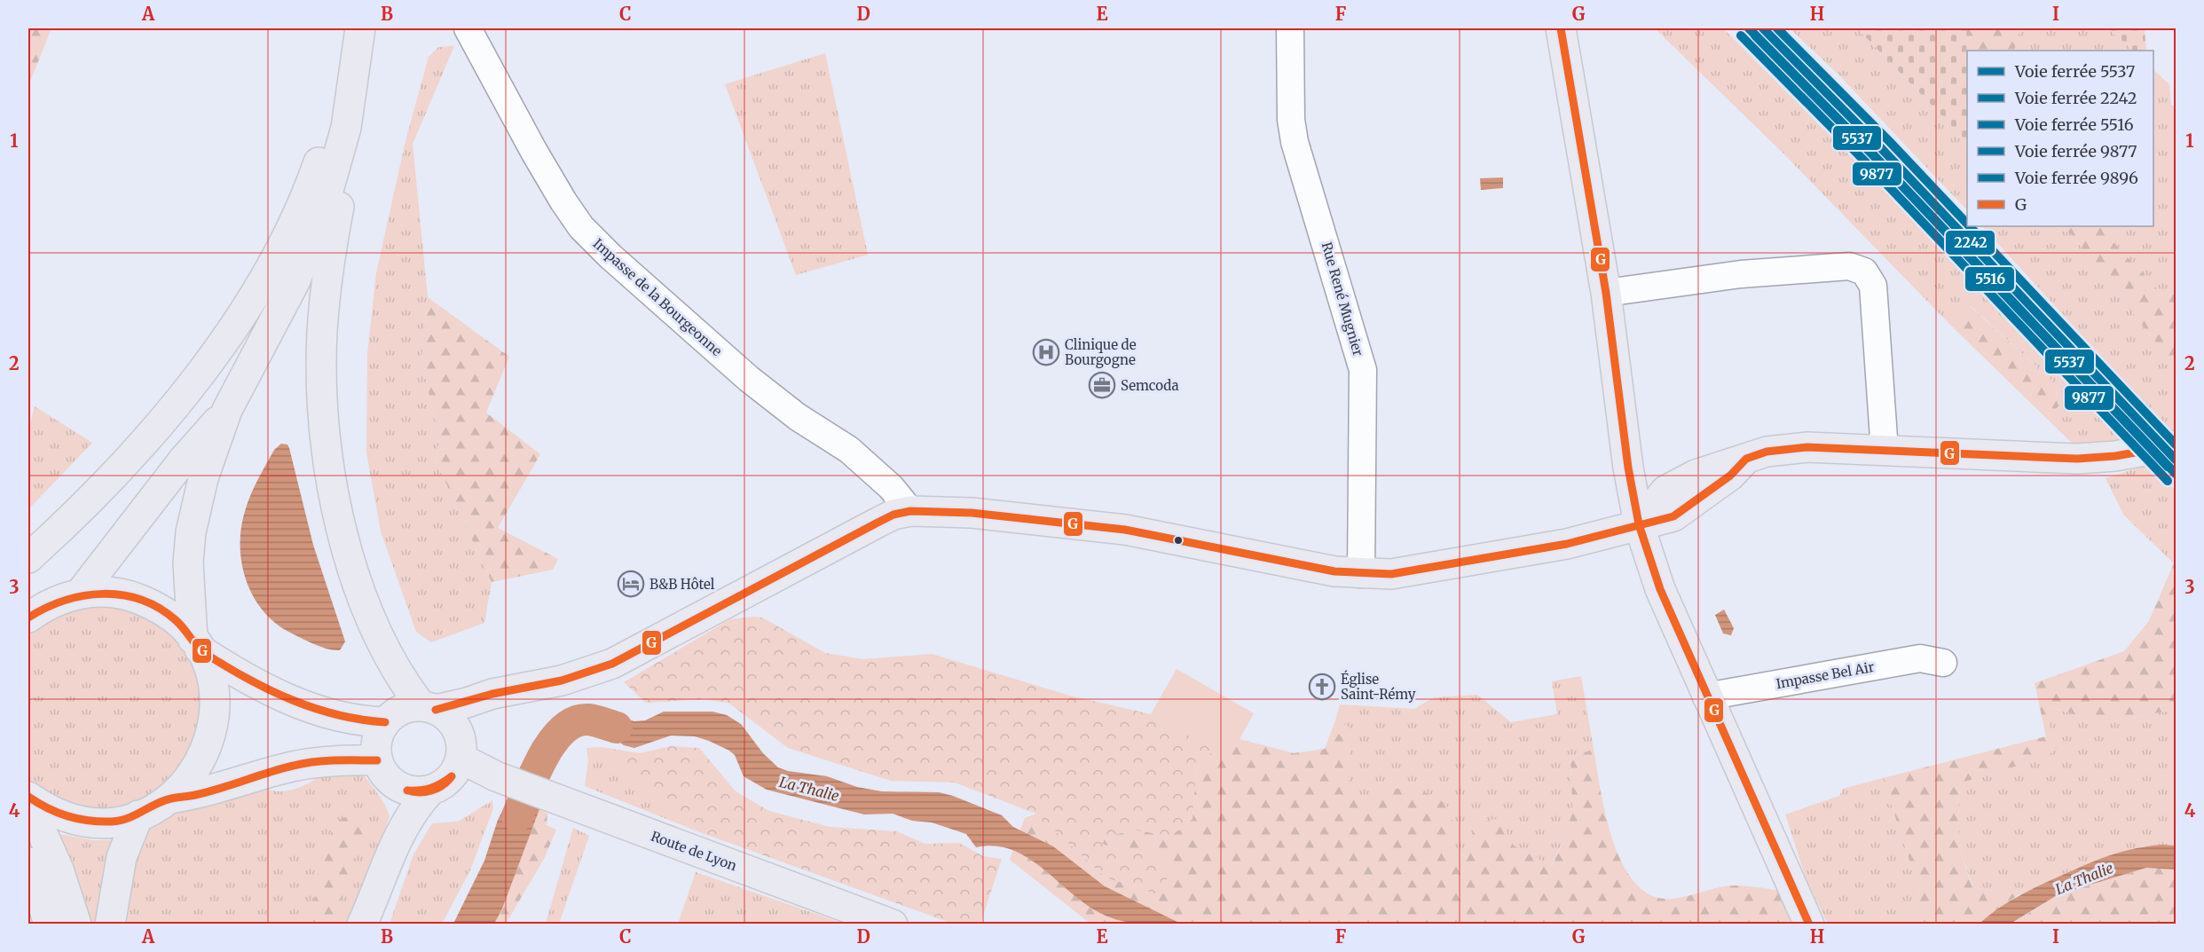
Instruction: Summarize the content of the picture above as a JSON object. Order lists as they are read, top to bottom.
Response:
{
  "streets": {
    "main road": ["Route de Lyon"],
    "street": ["Impasse de la Bourgeonne", "Rue René Mugnier", "Impasse Bel Air"]
  },
  "water": ["La Thalie"],
  "places": {
    "hospital": ["Clinique de Bourgogne"],
    "office": ["Semcoda"],
    "hotel": ["B&B Hôtel"],
    "church": ["Église Saint-Rémy"]
  },
  "lines": [
    "rail line 5537",
    "rail line 2242",
    "rail line 9896",
    "transit line G",
    "rail line 5516",
    "rail line 9877"
  ],
  "legend": [
    "Voie ferrée 5537",
    "Voie ferrée 2242",
    "Voie ferrée 5516",
    "Voie ferrée 9877",
    "Voie ferrée 9896",
    "G"
  ],
  "grid": {
    "columns": [
      "A",
      "B",
      "C",
      "D",
      "E",
      "F",
      "G",
      "H",
      "I"
    ],
    "rows": [
      "1",
      "2",
      "3",
      "4"
    ]
  }
}
